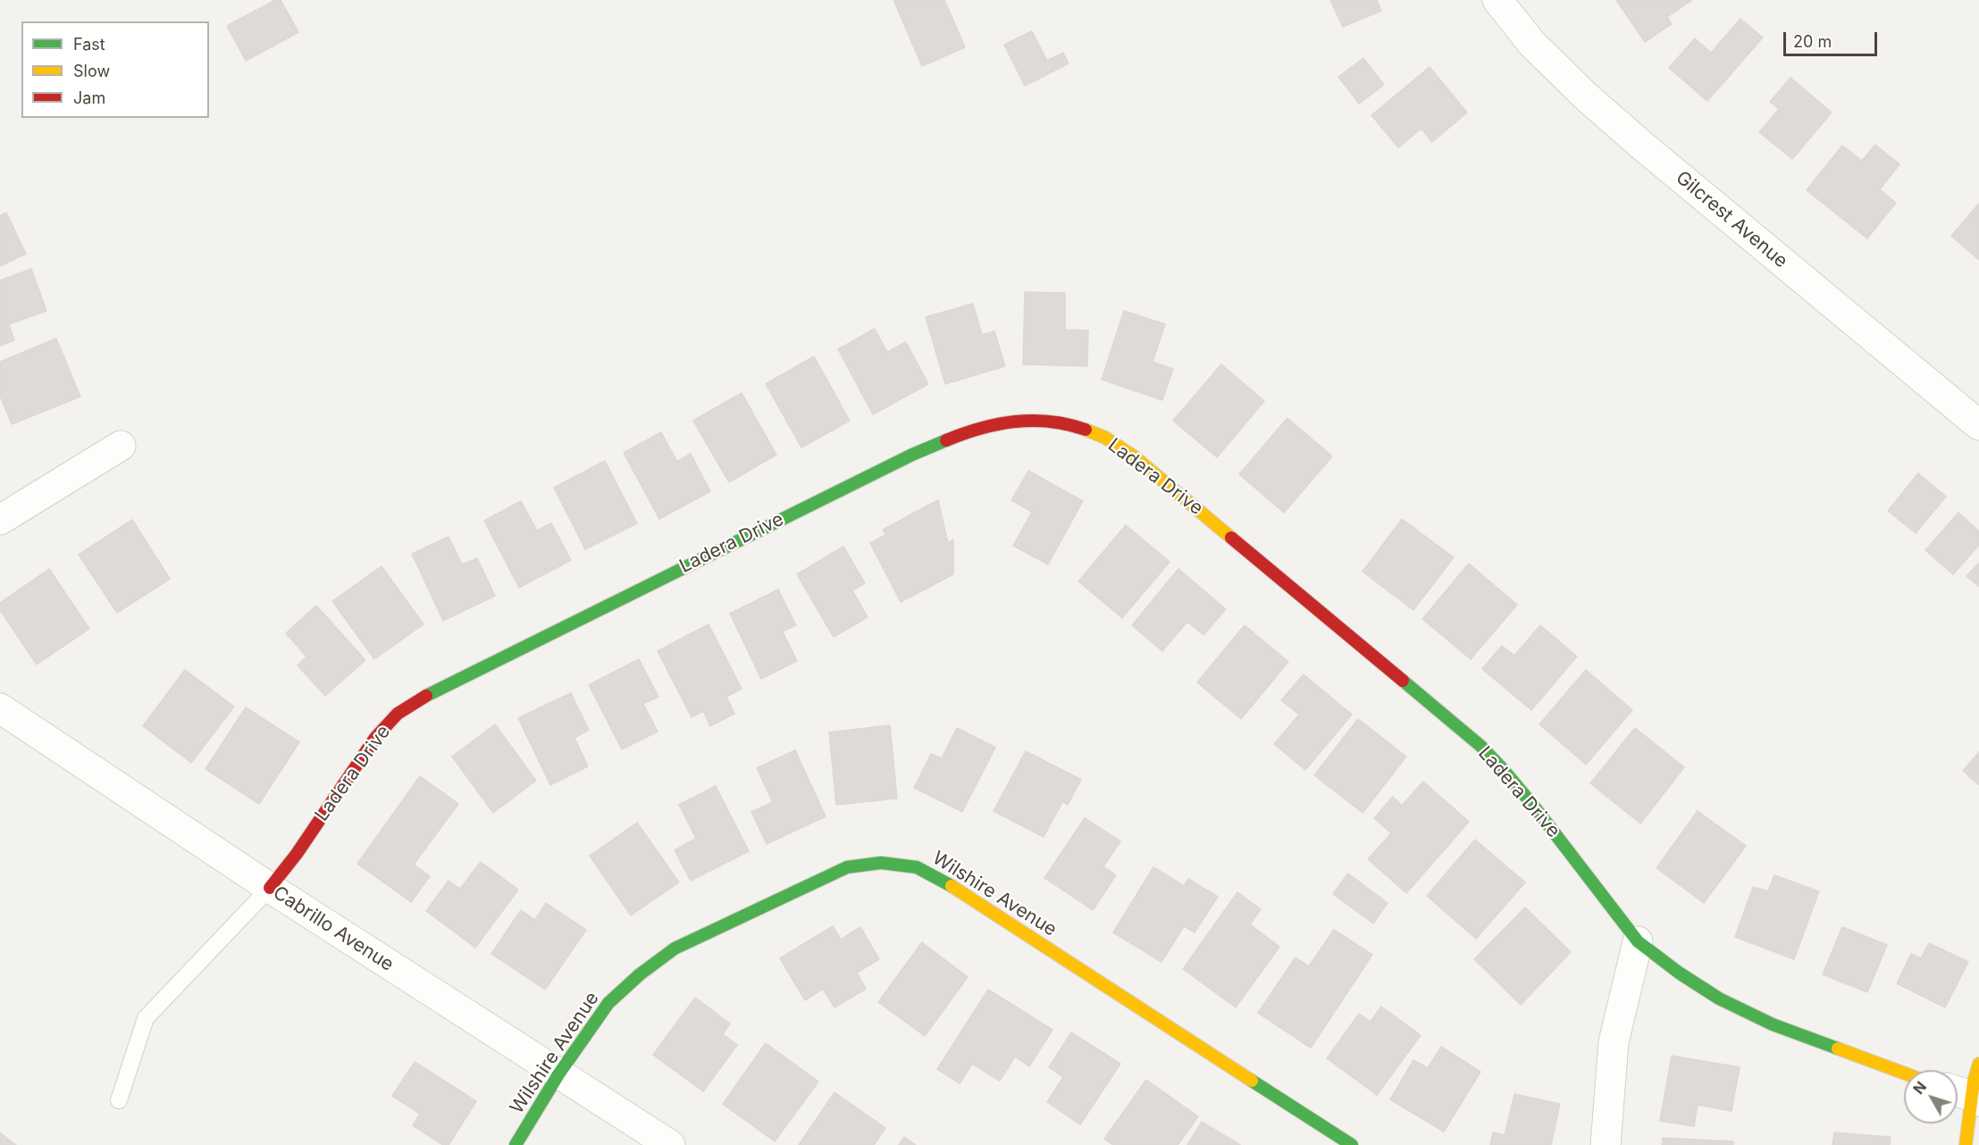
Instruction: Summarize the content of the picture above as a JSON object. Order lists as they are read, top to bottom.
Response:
{
  "streets": {
    "street": [
      "Gilcrest Avenue",
      "Ladera Drive",
      "Wilshire Avenue",
      "Cabrillo Avenue"
    ]
  },
  "crossings": [
    ["Ladera Drive", "Cabrillo Avenue"],
    ["Wilshire Avenue", "Cabrillo Avenue"]
  ],
  "legend": ["Fast", "Slow", "Jam"],
  "scale_bar": "20 m",
  "north": "top left"
}
